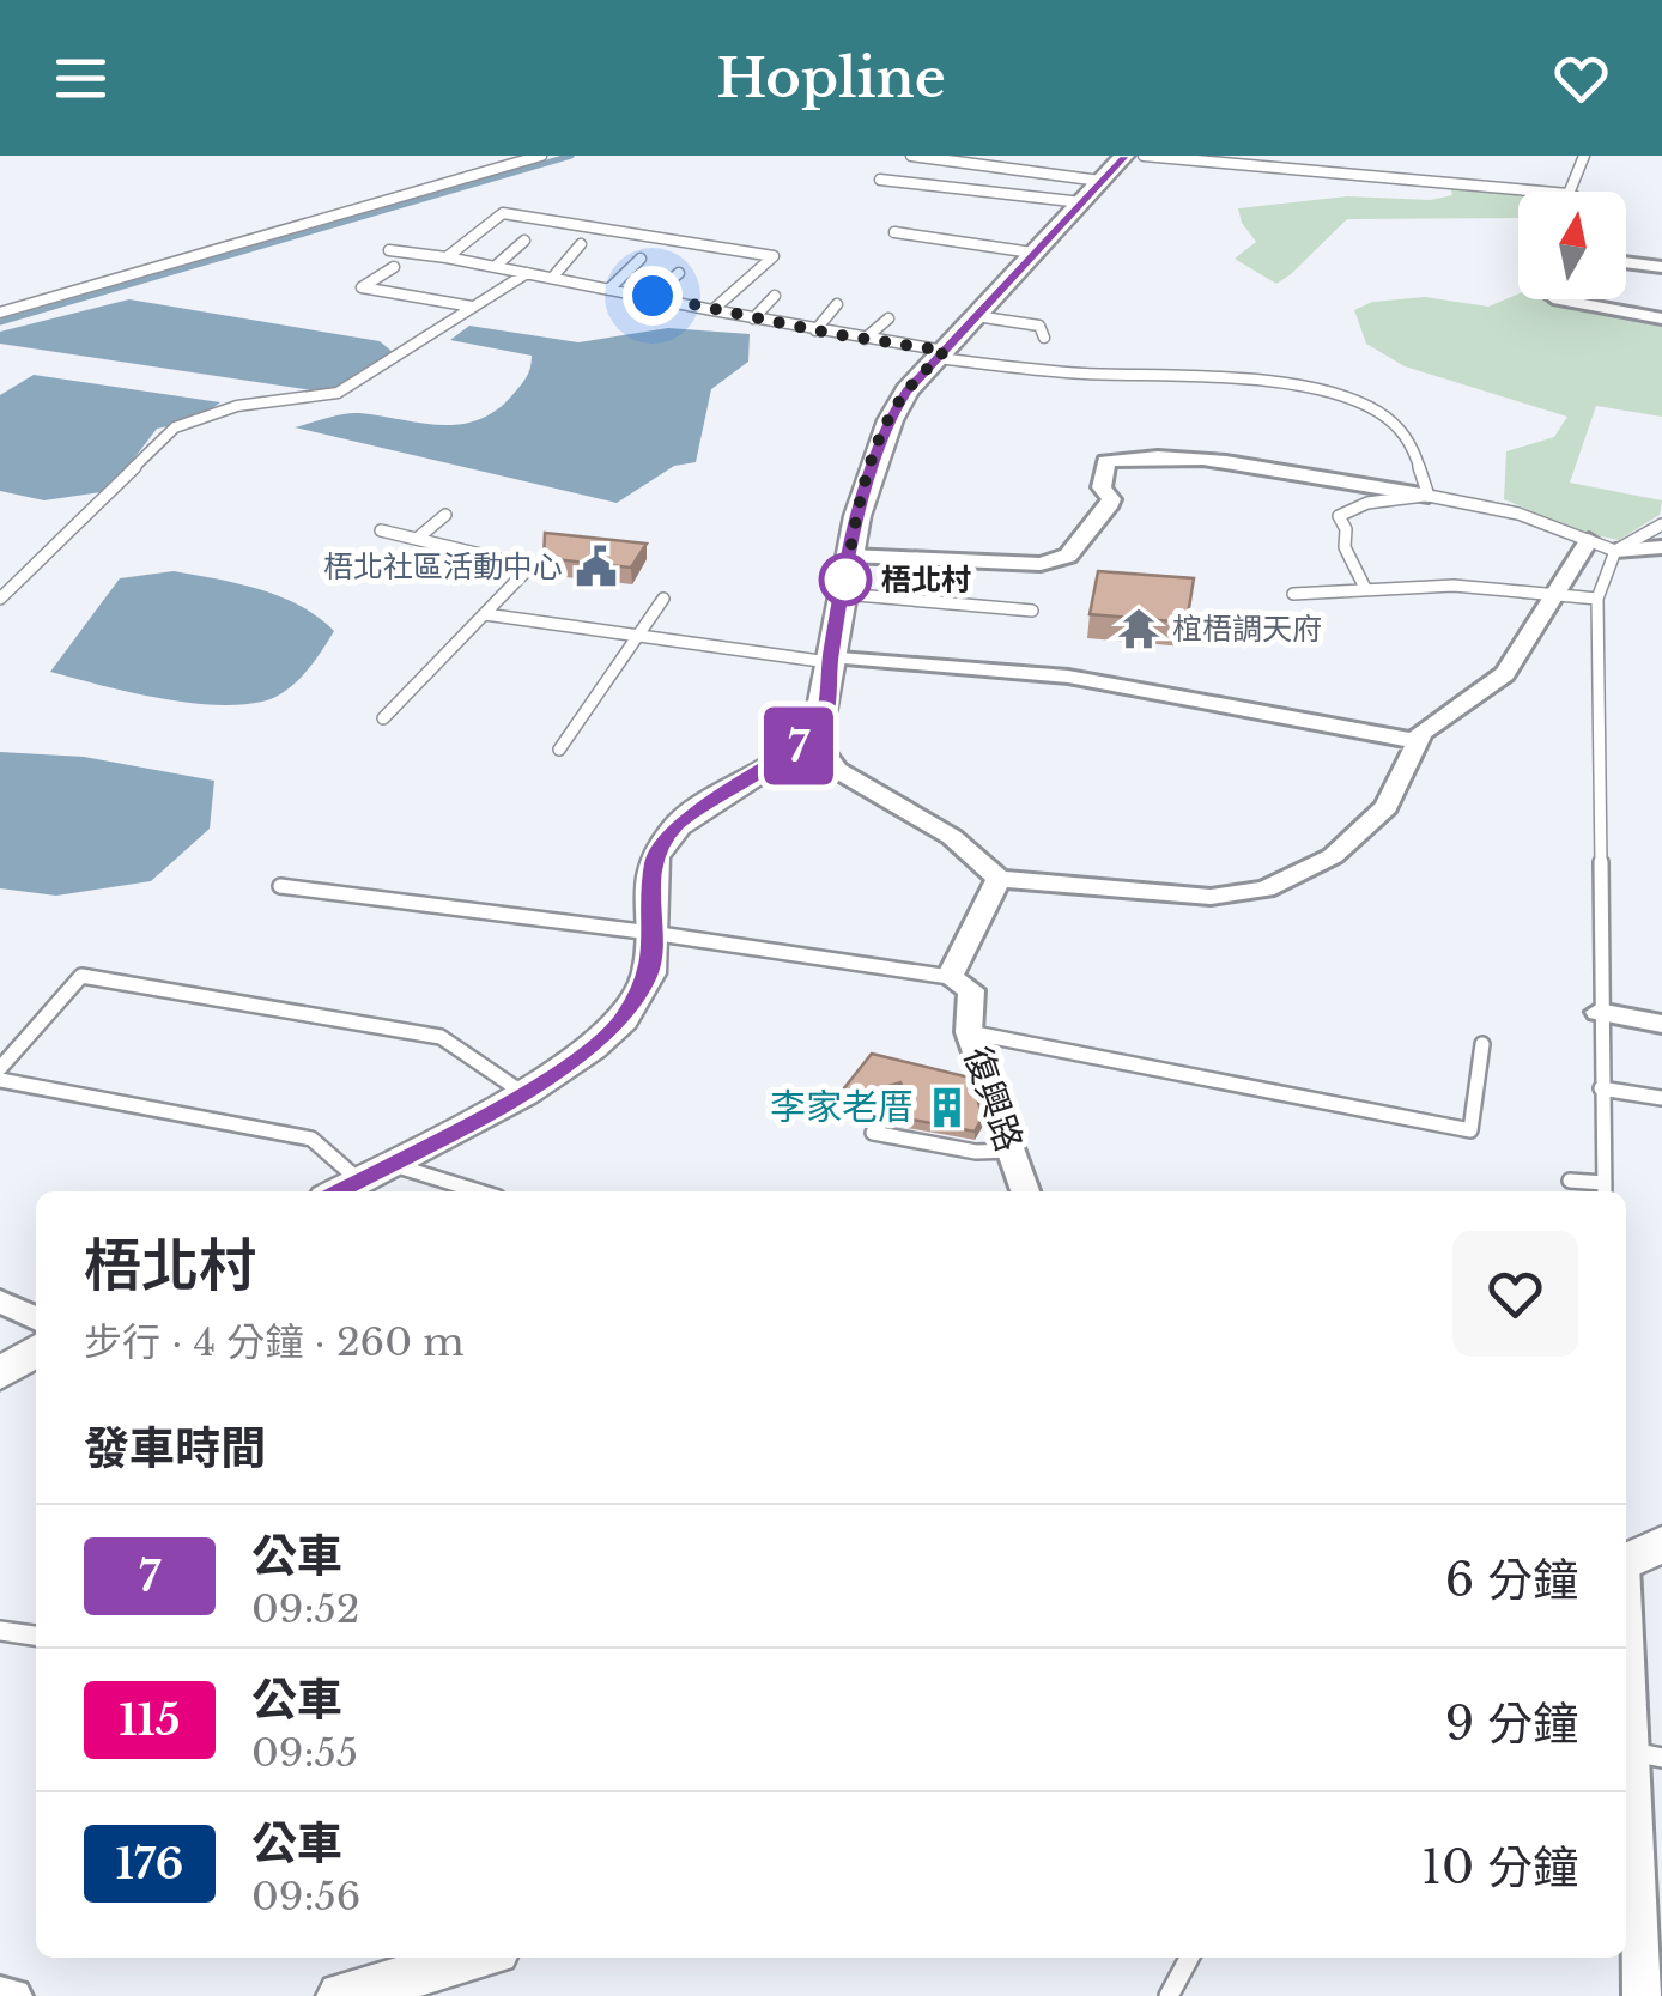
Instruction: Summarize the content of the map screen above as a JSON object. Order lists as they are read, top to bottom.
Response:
{
  "streets": {
    "street": ["復興路"]
  },
  "places": {
    "public building": ["梧北社區活動中心"],
    "other": ["梧北村"],
    "temple": ["椬梧調天府"],
    "building": ["李家老厝"]
  },
  "lines": ["bus line 7"],
  "north": "top",
  "page": {
    "header": "Hopline",
    "on_map": "7",
    "heading": [
      ["梧北村", "步行 · 4 分鐘 · 260 m"],
      "發車時間"
    ],
    "list": [
      {
        "mark": "7",
        "name": "公車",
        "note": "09:52",
        "value": "6 分鐘"
      },
      {
        "mark": "115",
        "name": "公車",
        "note": "09:55",
        "value": "9 分鐘"
      },
      {
        "mark": "176",
        "name": "公車",
        "note": "09:56",
        "value": "10 分鐘"
      }
    ]
  }
}
